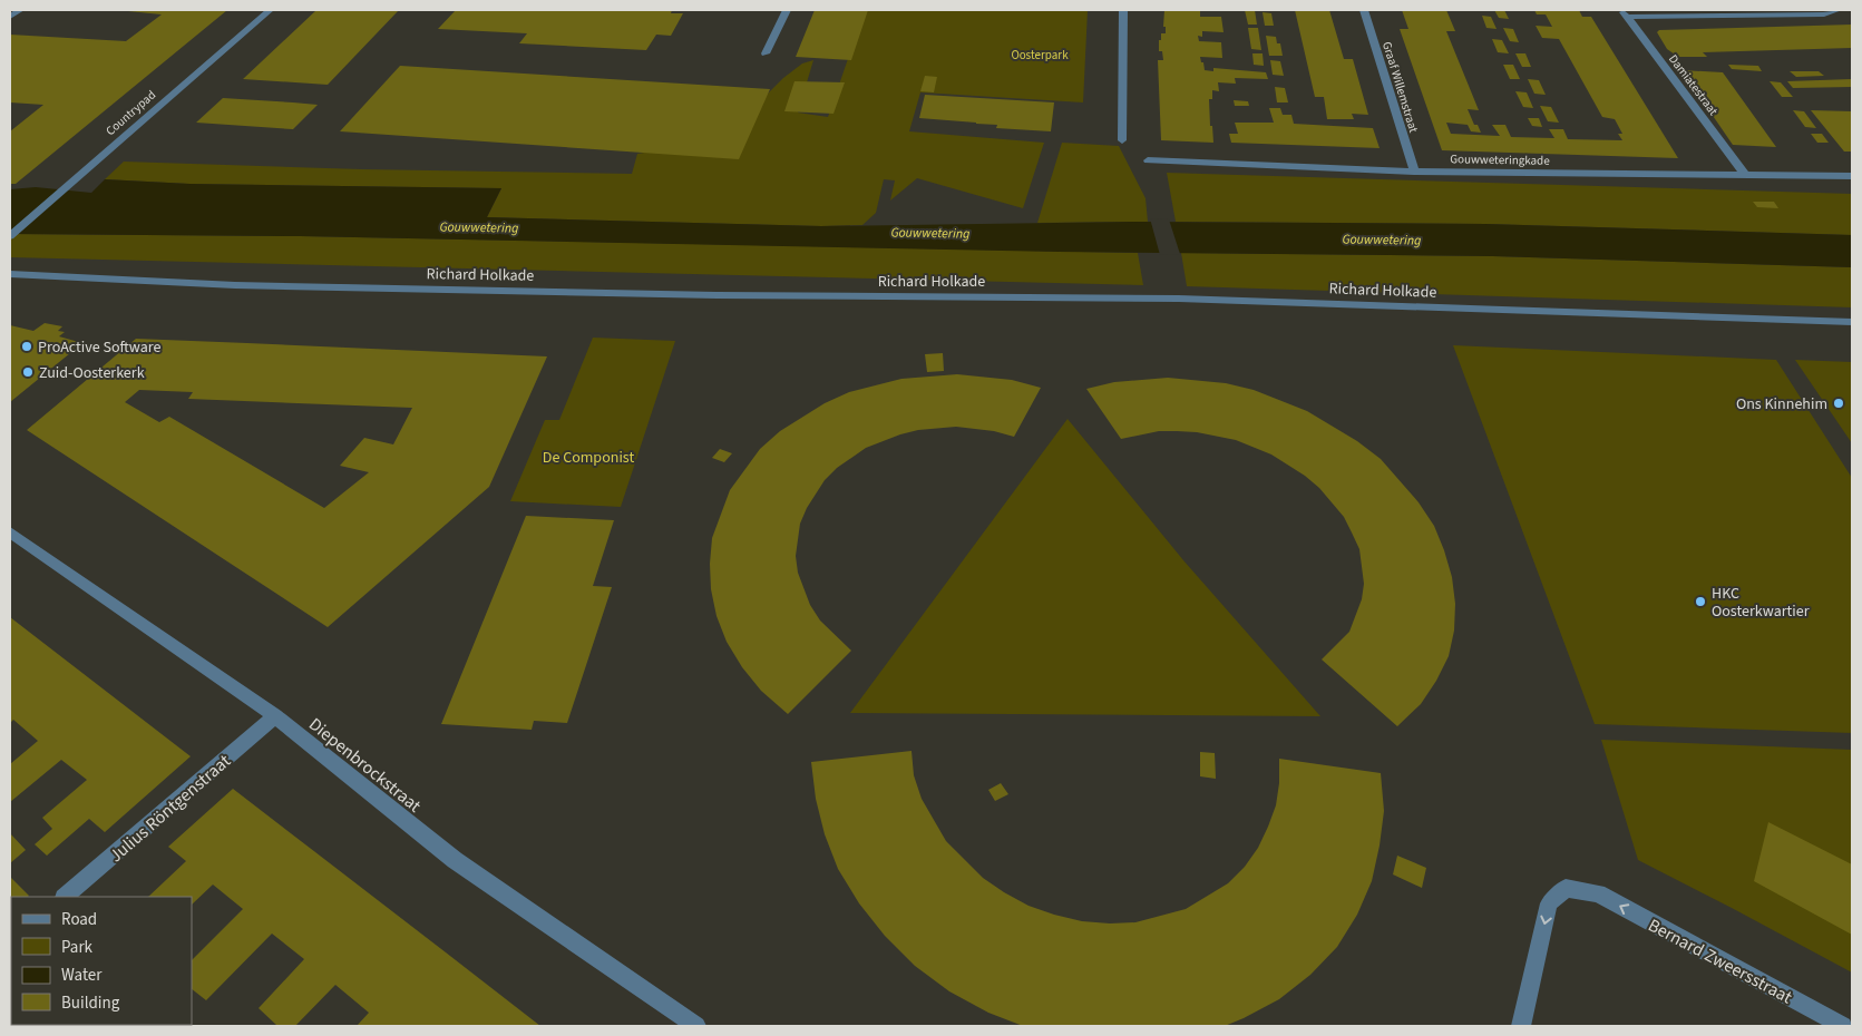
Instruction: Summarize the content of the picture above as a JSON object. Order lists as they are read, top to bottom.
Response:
{
  "streets": {
    "street": [
      "Damiatestraat",
      "Graaf Willemstraat",
      "Countrypad",
      "Gouwweteringkade",
      "Richard Holkade",
      "Diepenbrockstraat",
      "Julius Röntgenstraat",
      "Bernard Zweersstraat"
    ]
  },
  "crossings": [
    ["Damiatestraat", "Gouwweteringkade"],
    ["Graaf Willemstraat", "Gouwweteringkade"],
    ["Diepenbrockstraat", "Julius Röntgenstraat"]
  ],
  "water": ["Gouwwetering"],
  "parks": ["Oosterpark", "De Componist"],
  "places": [
    "ProActive Software",
    "Zuid-Oosterkerk",
    "Ons Kinnehim",
    "HKC Oosterkwartier"
  ],
  "legend": [
    "Road",
    "Park",
    "Water",
    "Building"
  ]
}
